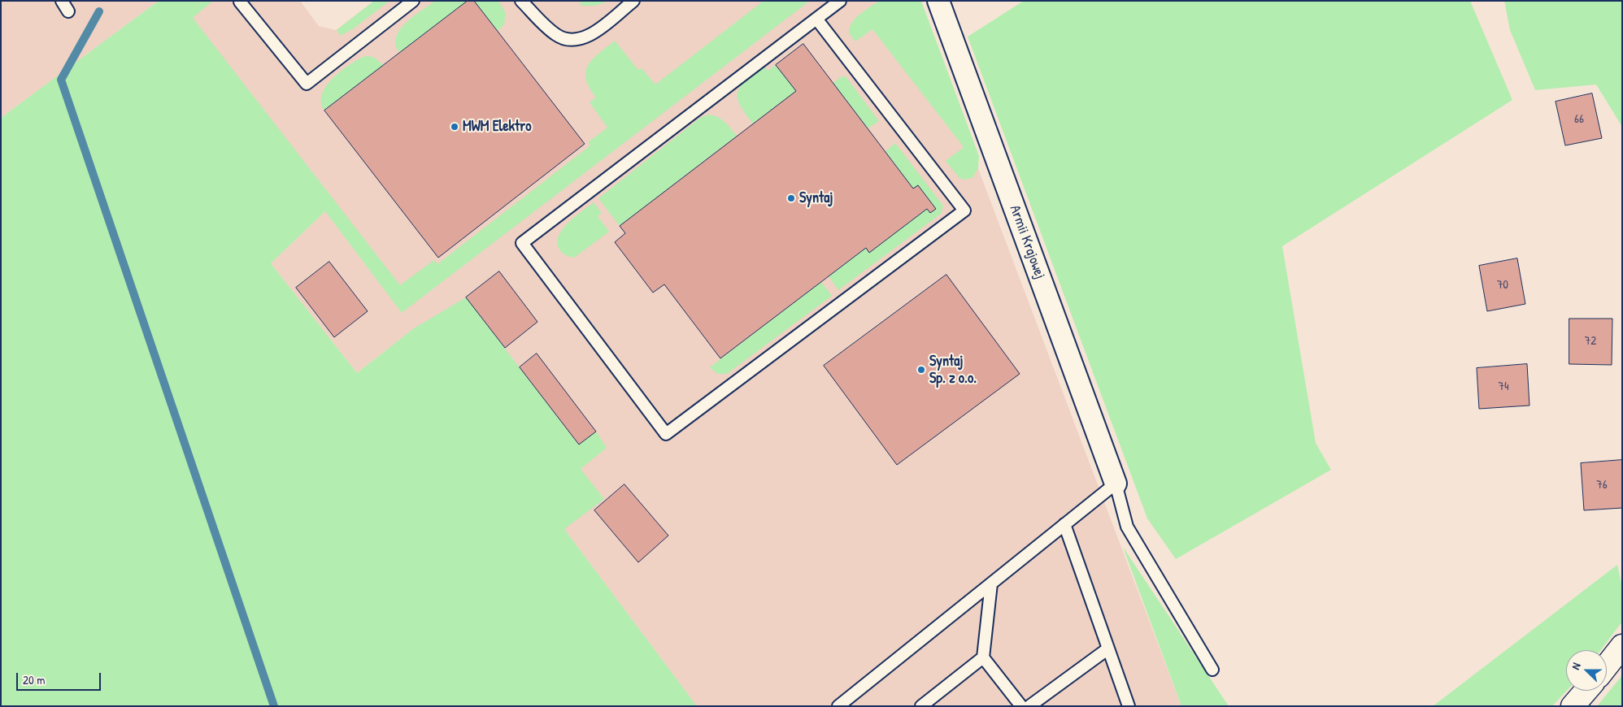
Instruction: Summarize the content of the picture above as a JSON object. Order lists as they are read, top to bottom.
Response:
{
  "streets": {
    "street": ["Armii Krajowej"]
  },
  "places": ["MWM Elektro", "Syntaj", "Syntaj Sp. z o.o."],
  "house_numbers": [
    "66",
    "70",
    "72",
    "74",
    "76"
  ],
  "scale_bar": "20 m",
  "north": "left"
}
